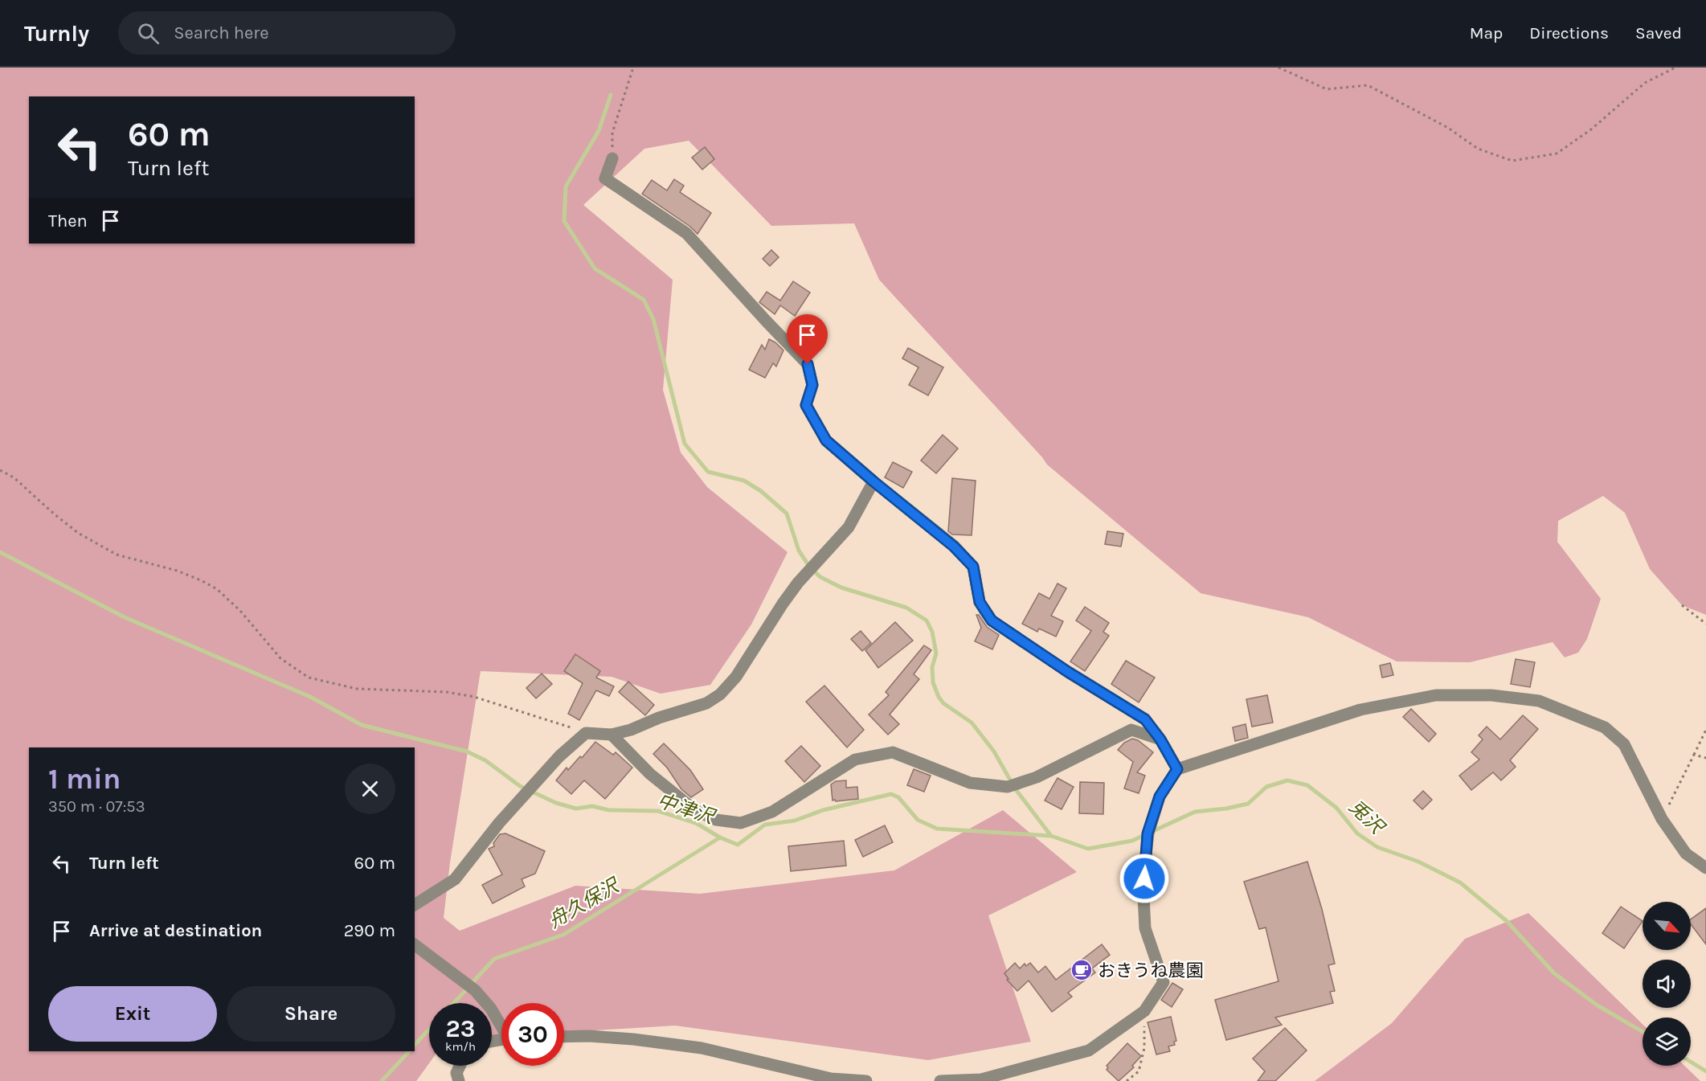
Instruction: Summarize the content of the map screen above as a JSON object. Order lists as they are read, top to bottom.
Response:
{
  "water": ["中津沢", "兎沢", "舟久保沢"],
  "places": {
    "cafe": ["おきうね農園"]
  },
  "north": "bottom right",
  "page": {
    "header": "Turnly",
    "search": "Search here",
    "nav": ["Map", "Directions", "Saved"],
    "turn": ["60 m", "Turn left"],
    "then": "Then",
    "heading": ["1 min", "350 m · 07:53"],
    "list": [
      {
        "name": "Turn left",
        "value": "60 m"
      },
      {
        "name": "Arrive at destination",
        "value": "290 m"
      }
    ],
    "buttons": ["Exit", "Share"],
    "speed": "23 km/h",
    "limit": "30"
  }
}
